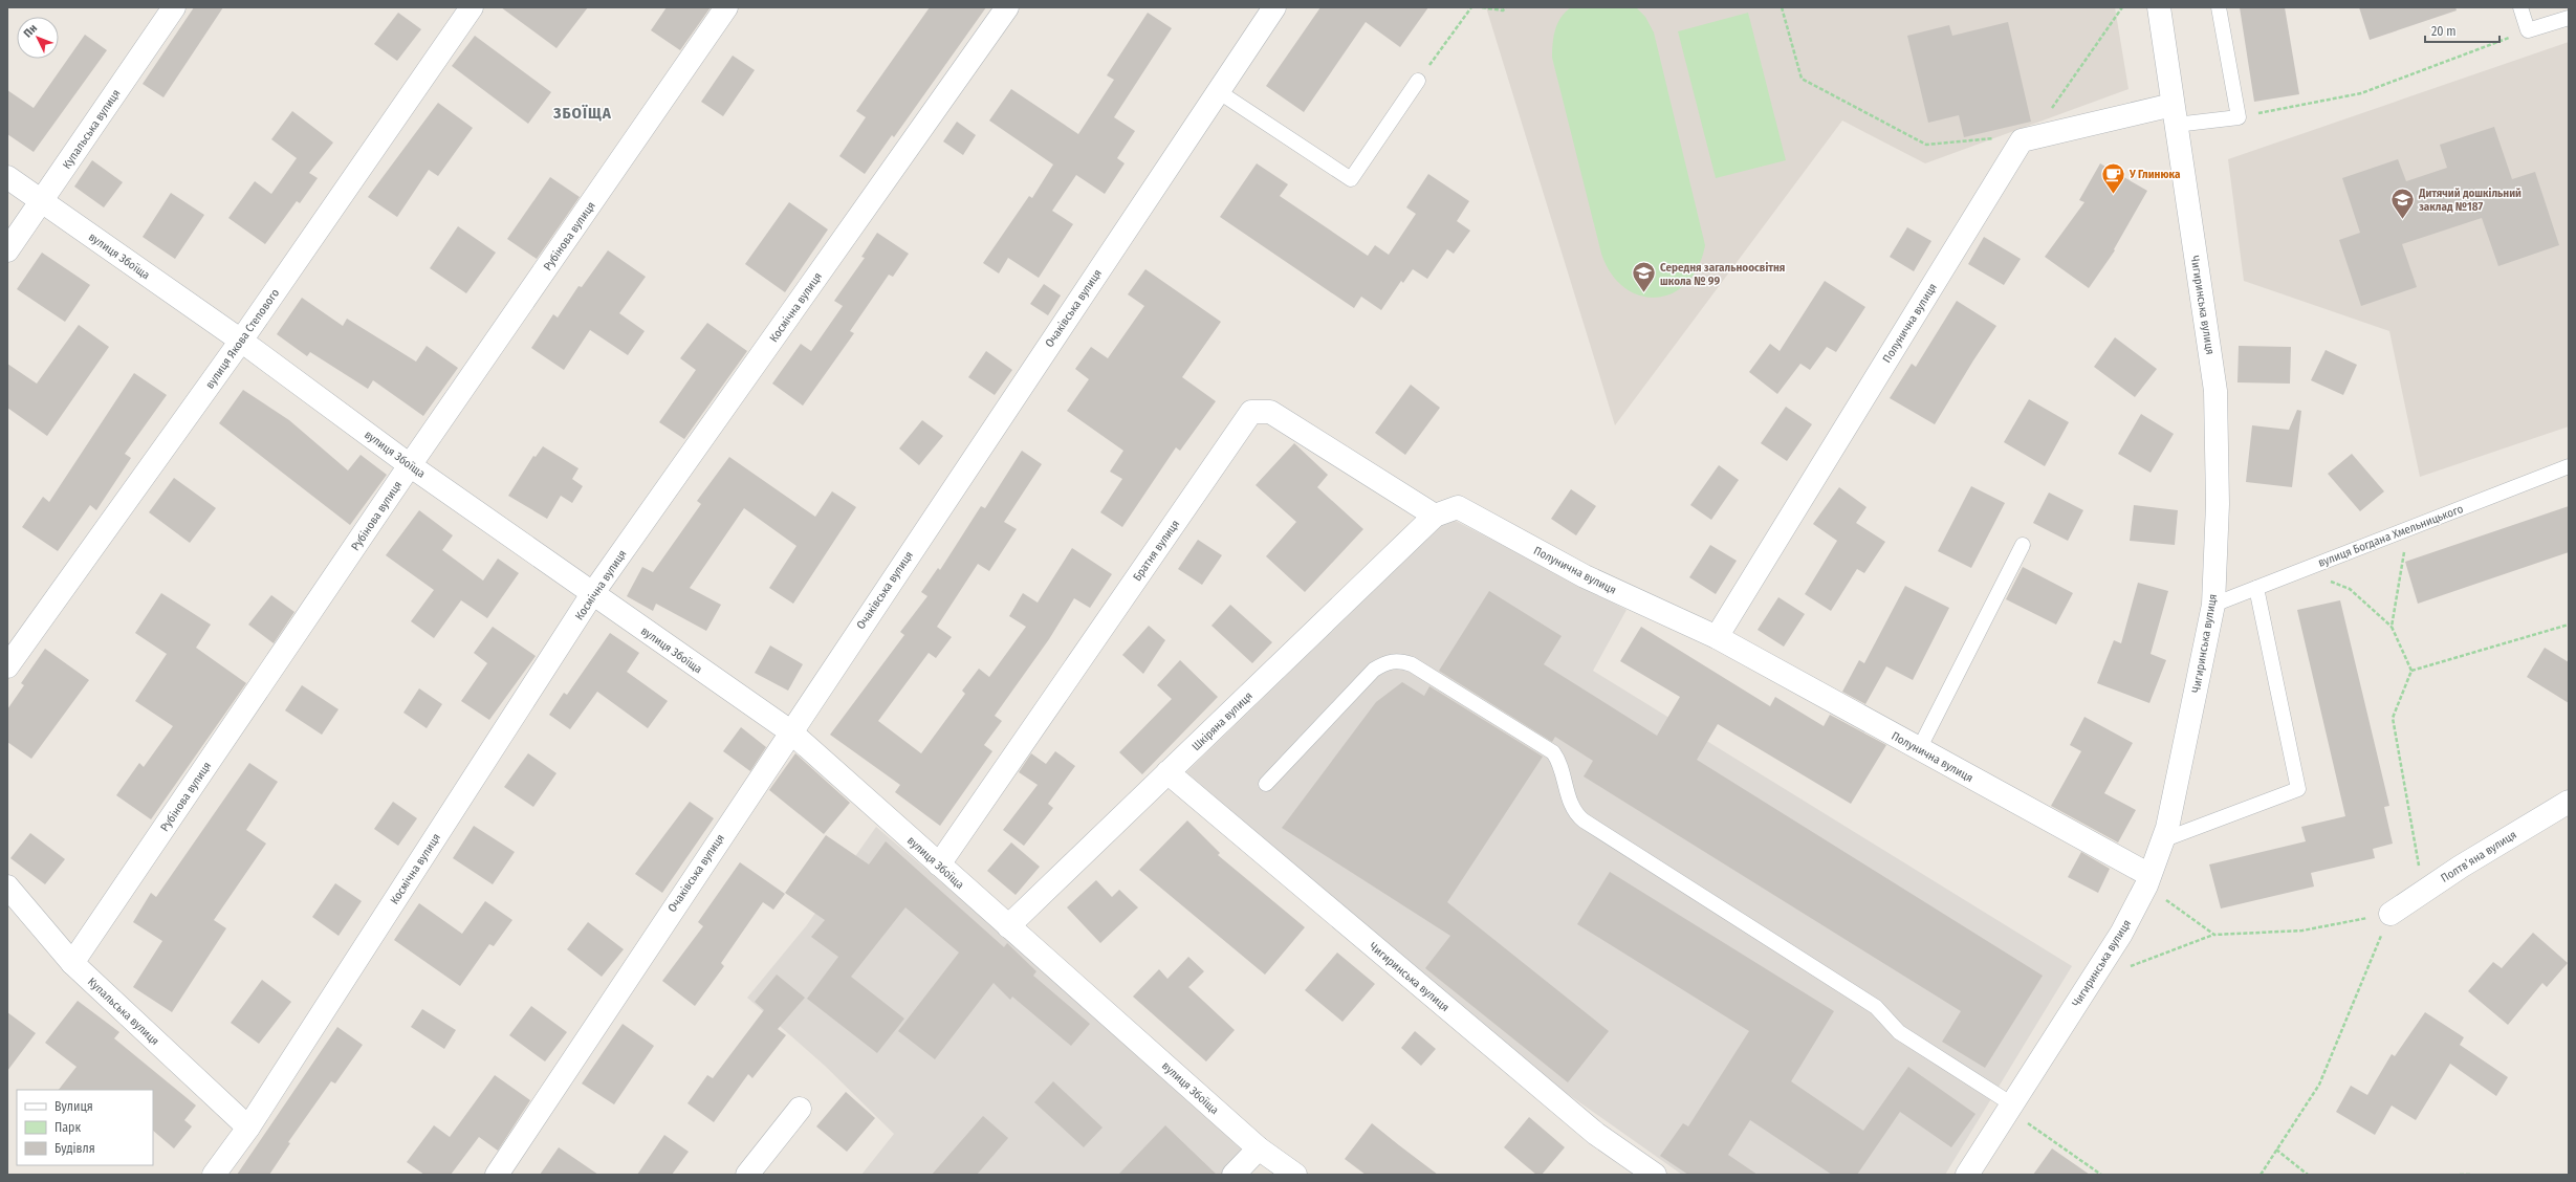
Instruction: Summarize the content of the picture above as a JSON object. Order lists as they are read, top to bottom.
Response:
{
  "streets": {
    "street": [
      "Купальська вулиця",
      "Рубінова вулиця",
      "вулиця Збоїща",
      "Чигиринська вулиця",
      "Космічна вулиця",
      "Очаківська вулиця",
      "Полунична вулиця",
      "вулиця Якова Степового",
      "Братня вулиця",
      "Шкіряна вулиця",
      "Полтвʼяна вулиця"
    ],
    "lane": ["вулиця Богдана Хмельницького"]
  },
  "crossings": [
    ["Купальська вулиця", "Рубінова вулиця"],
    ["Купальська вулиця", "вулиця Збоїща"],
    ["Купальська вулиця", "Космічна вулиця"],
    ["Рубінова вулиця", "вулиця Збоїща"],
    ["вулиця Збоїща", "Космічна вулиця"],
    ["вулиця Збоїща", "Очаківська вулиця"],
    ["вулиця Збоїща", "вулиця Якова Степового"],
    ["вулиця Збоїща", "Братня вулиця"],
    ["вулиця Збоїща", "Шкіряна вулиця"],
    ["Чигиринська вулиця", "Полунична вулиця"],
    ["Чигиринська вулиця", "вулиця Богдана Хмельницького"],
    ["Чигиринська вулиця", "Шкіряна вулиця"],
    ["Полунична вулиця", "Братня вулиця"],
    ["Полунична вулиця", "Шкіряна вулиця"],
    ["Братня вулиця", "Шкіряна вулиця"]
  ],
  "districts": ["ЗБОЇЩА"],
  "places": {
    "cafe": ["У Глинюка"],
    "school or university": ["Дитячий дошкільний заклад №187", "Середня загальноосвітня школа № 99"]
  },
  "legend": ["Вулиця", "Парк", "Будівля"],
  "scale_bar": "20 m",
  "north": "top left"
}
